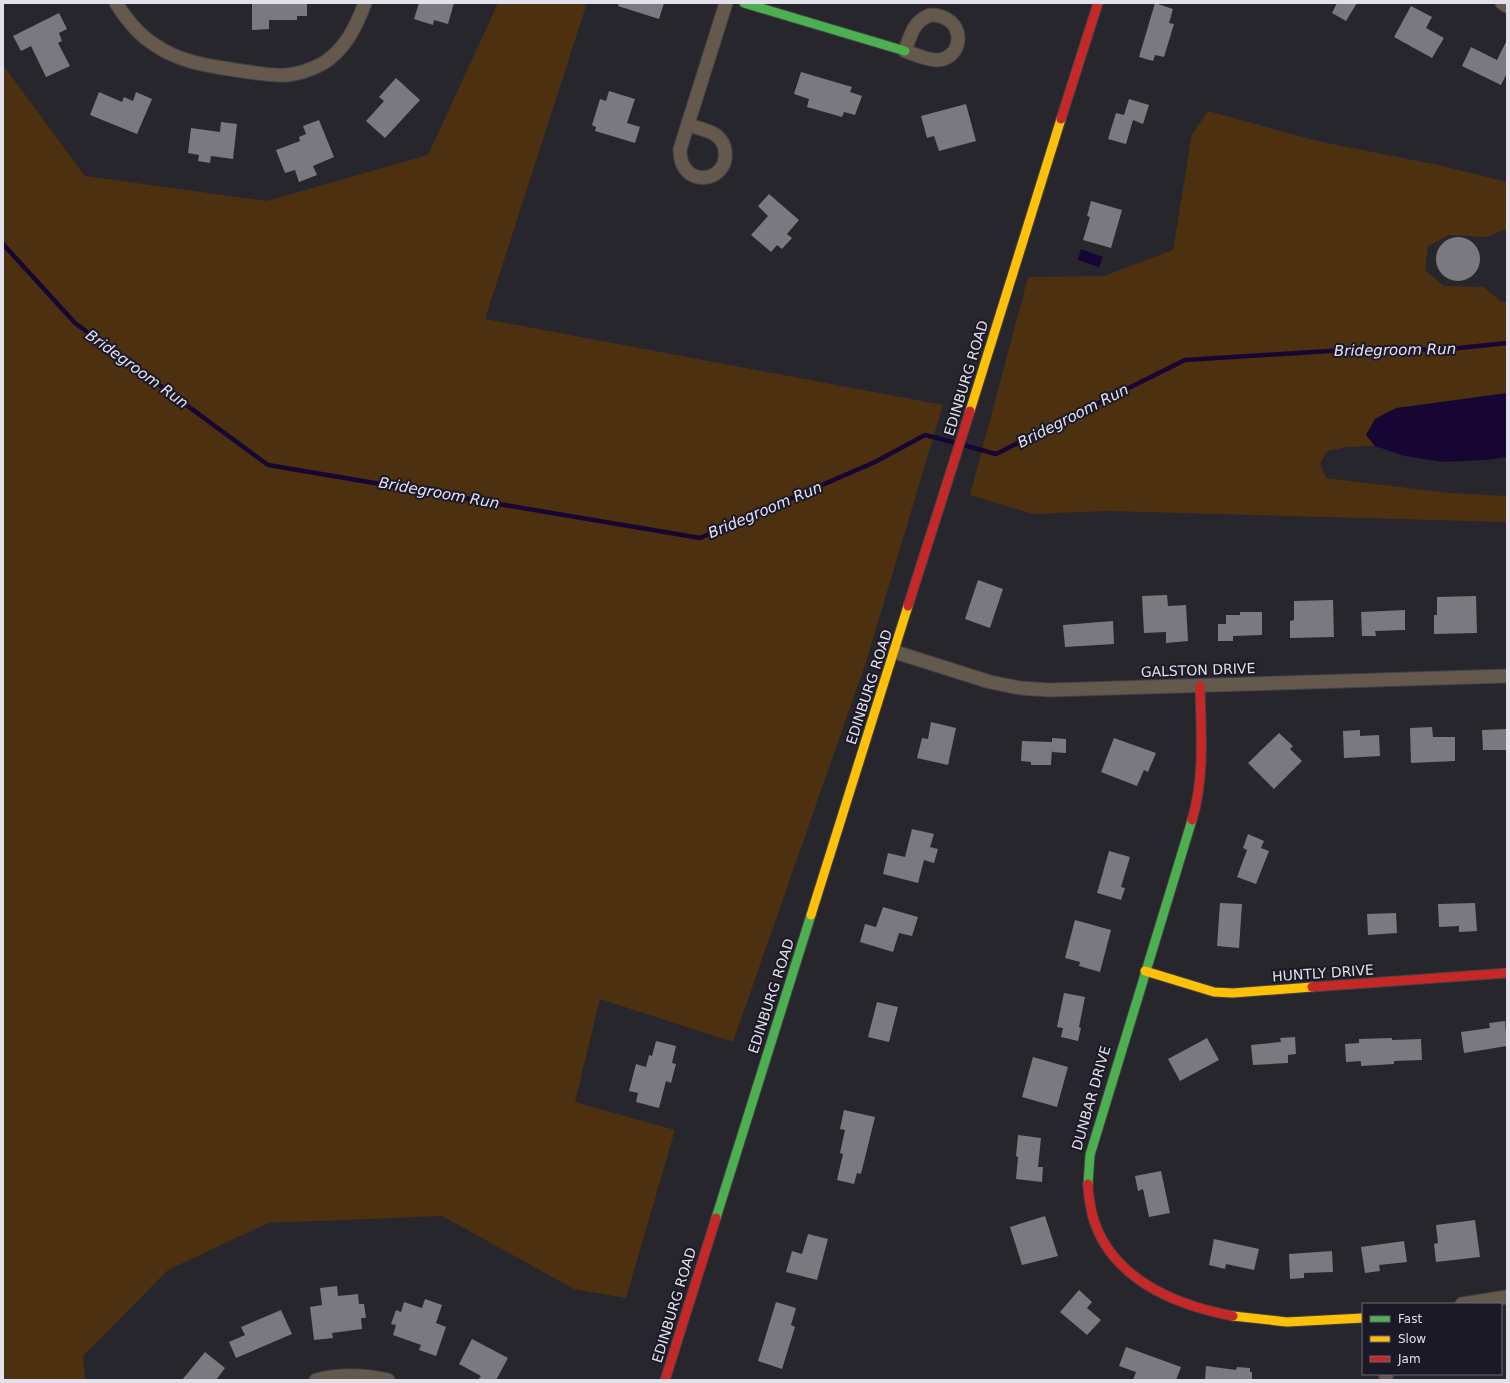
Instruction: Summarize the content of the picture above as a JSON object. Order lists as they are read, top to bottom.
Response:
{
  "streets": {
    "main road": ["EDINBURG ROAD", "HUNTLY DRIVE", "DUNBAR DRIVE"],
    "street": ["GALSTON DRIVE"]
  },
  "crossings": [
    ["EDINBURG ROAD", "GALSTON DRIVE"],
    ["GALSTON DRIVE", "DUNBAR DRIVE"],
    ["HUNTLY DRIVE", "DUNBAR DRIVE"]
  ],
  "water": ["Bridegroom Run"],
  "legend": ["Fast", "Slow", "Jam"]
}
